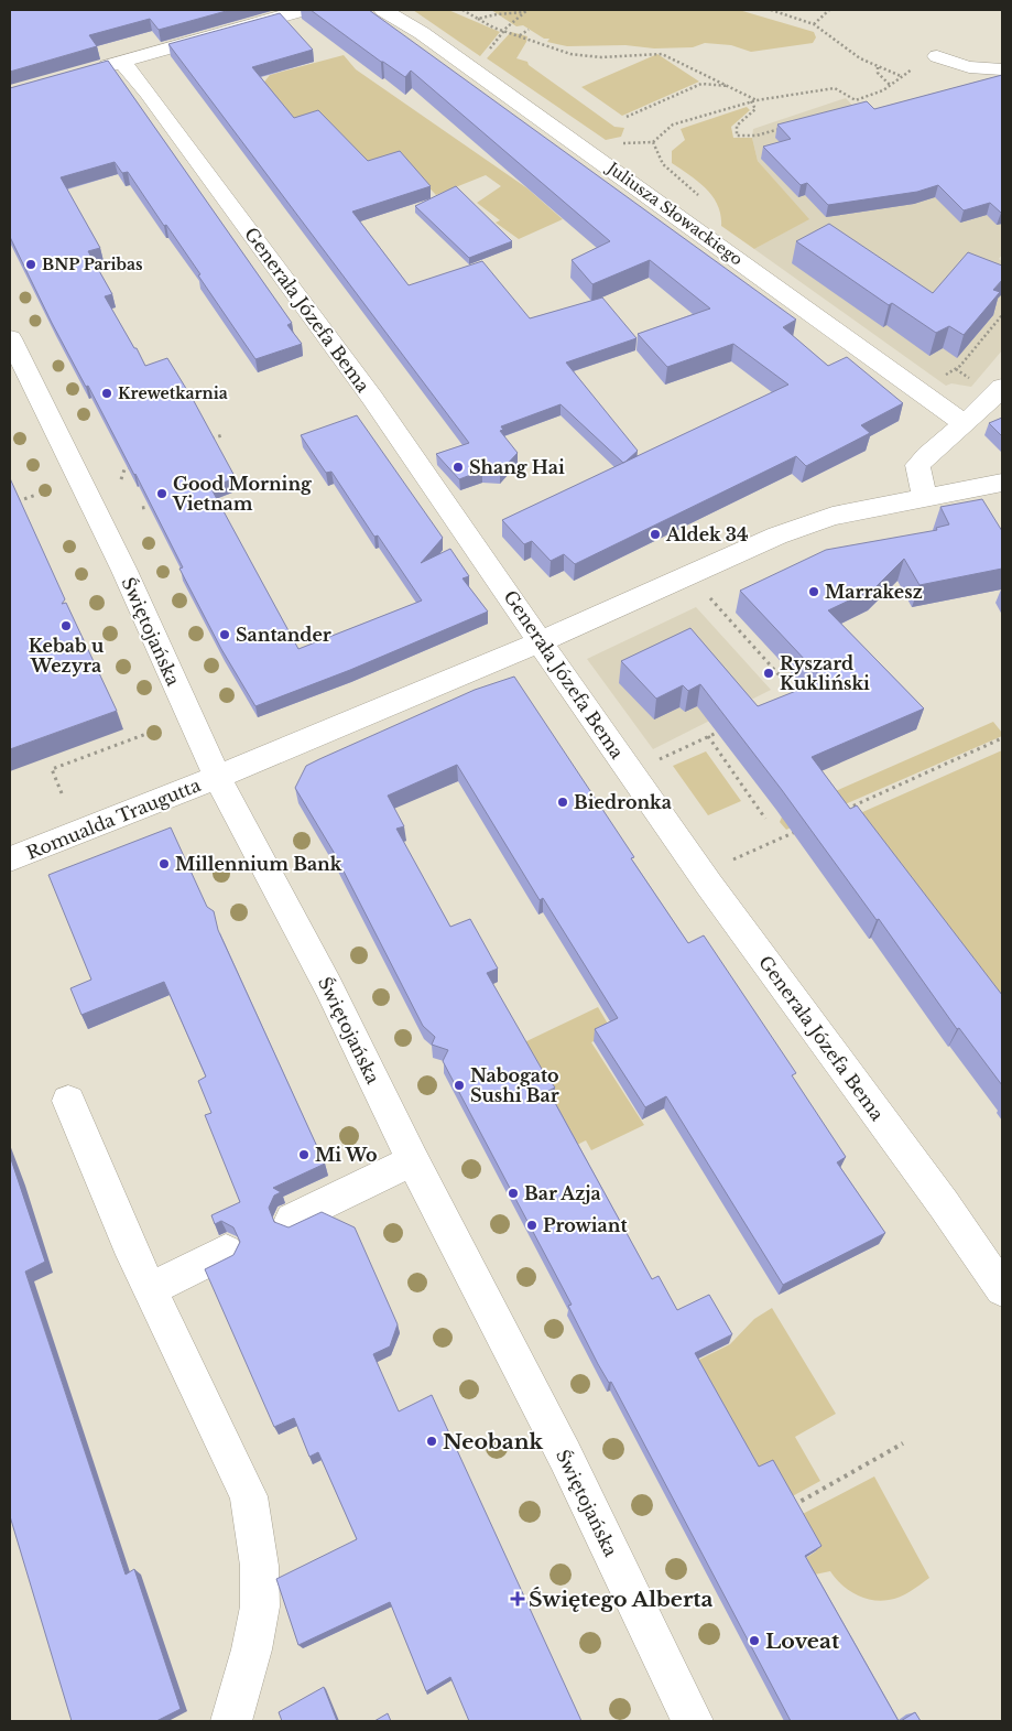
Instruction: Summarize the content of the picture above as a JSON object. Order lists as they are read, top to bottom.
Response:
{
  "streets": {
    "street": [
      "Juliusza Słowackiego",
      "Generała Józefa Bema",
      "Świętojańska",
      "Romualda Traugutta"
    ]
  },
  "crossings": [
    ["Generała Józefa Bema", "Romualda Traugutta"],
    ["Świętojańska", "Romualda Traugutta"]
  ],
  "places": {
    "other": [
      "BNP Paribas",
      "Krewetkarnia",
      "Shang Hai",
      "Good Morning Vietnam",
      "Aldek 34",
      "Marrakesz",
      "Kebab u Wezyra",
      "Santander",
      "Ryszard Kukliński",
      "Biedronka",
      "Millennium Bank",
      "Nabogato Sushi Bar",
      "Mi Wo",
      "Bar Azja",
      "Prowiant",
      "Neobank",
      "Loveat"
    ],
    "health": ["Świętego Alberta"]
  }
}
